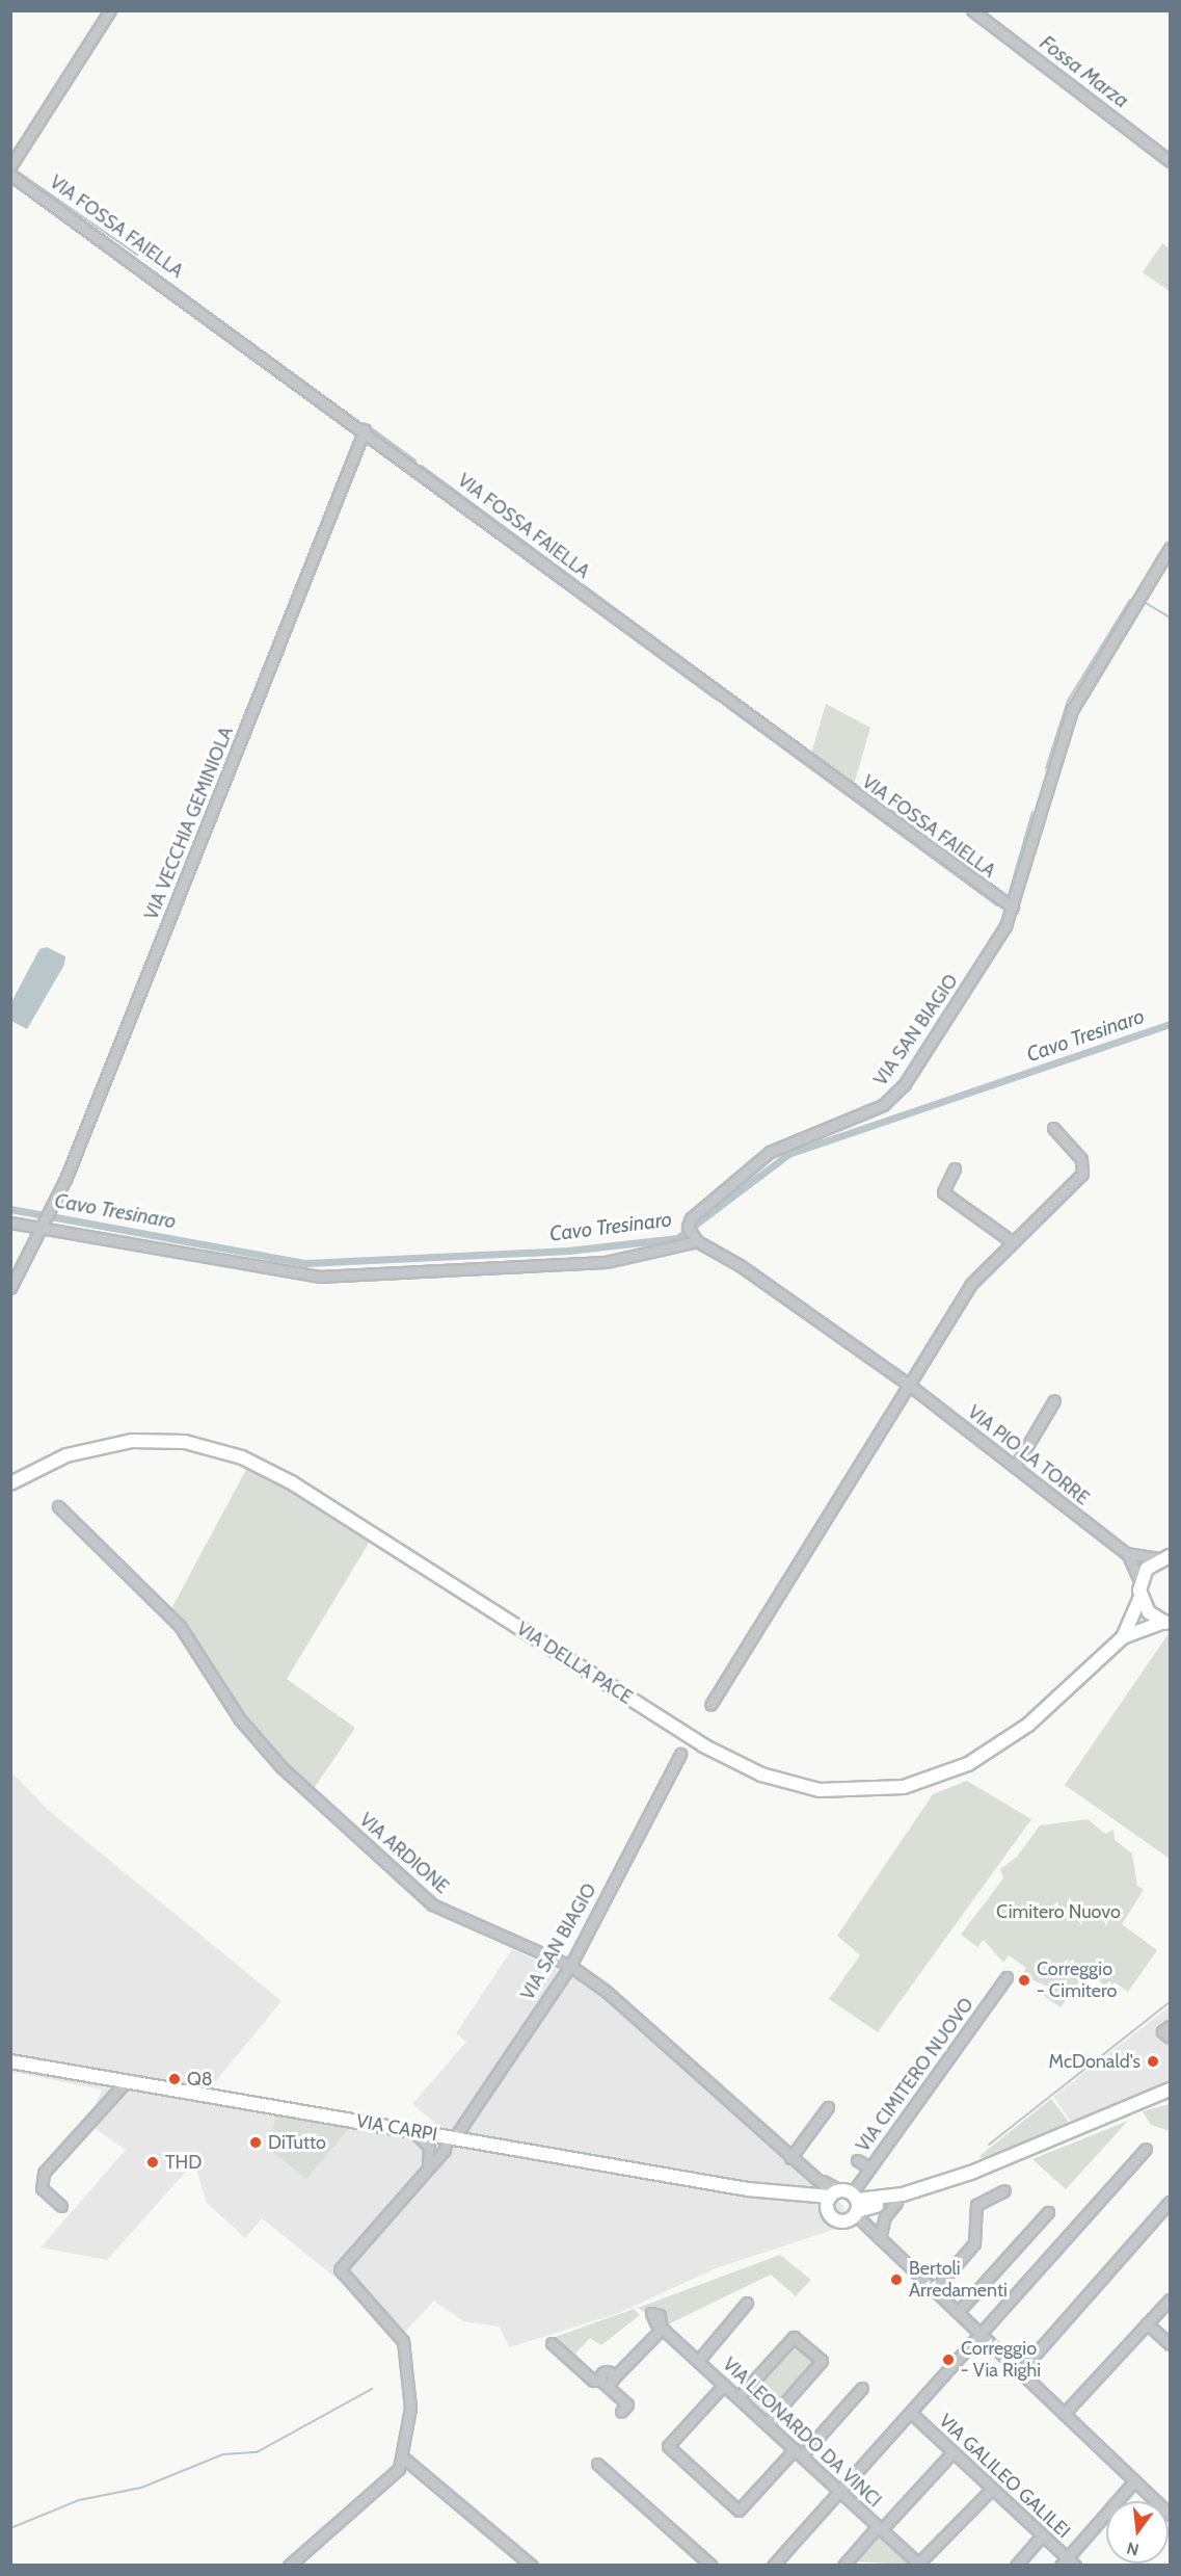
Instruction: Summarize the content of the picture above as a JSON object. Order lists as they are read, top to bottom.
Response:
{
  "streets": {
    "main road": ["VIA DELLA PACE", "VIA CARPI"],
    "street": [
      "VIA FOSSA FAIELLA",
      "VIA VECCHIA GEMINIOLA",
      "VIA SAN BIAGIO",
      "VIA PIO LA TORRE",
      "VIA ARDIONE",
      "VIA CIMITERO NUOVO",
      "VIA LEONARDO DA VINCI",
      "VIA GALILEO GALILEI"
    ]
  },
  "crossings": [
    ["VIA FOSSA FAIELLA", "VIA VECCHIA GEMINIOLA"],
    ["VIA FOSSA FAIELLA", "VIA SAN BIAGIO"],
    ["VIA SAN BIAGIO", "VIA ARDIONE"],
    ["VIA SAN BIAGIO", "VIA CARPI"],
    ["VIA ARDIONE", "VIA CIMITERO NUOVO"],
    ["VIA ARDIONE", "VIA CARPI"],
    ["VIA CIMITERO NUOVO", "VIA CARPI"]
  ],
  "water": ["Fossa Marza", "Cavo Tresinaro"],
  "parks": ["Cimitero Nuovo"],
  "places": [
    "Correggio - Cimitero",
    "McDonald's",
    "Q8",
    "DiTutto",
    "THD",
    "Bertoli Arredamenti",
    "Correggio - Via Righi"
  ],
  "north": "bottom"
}
